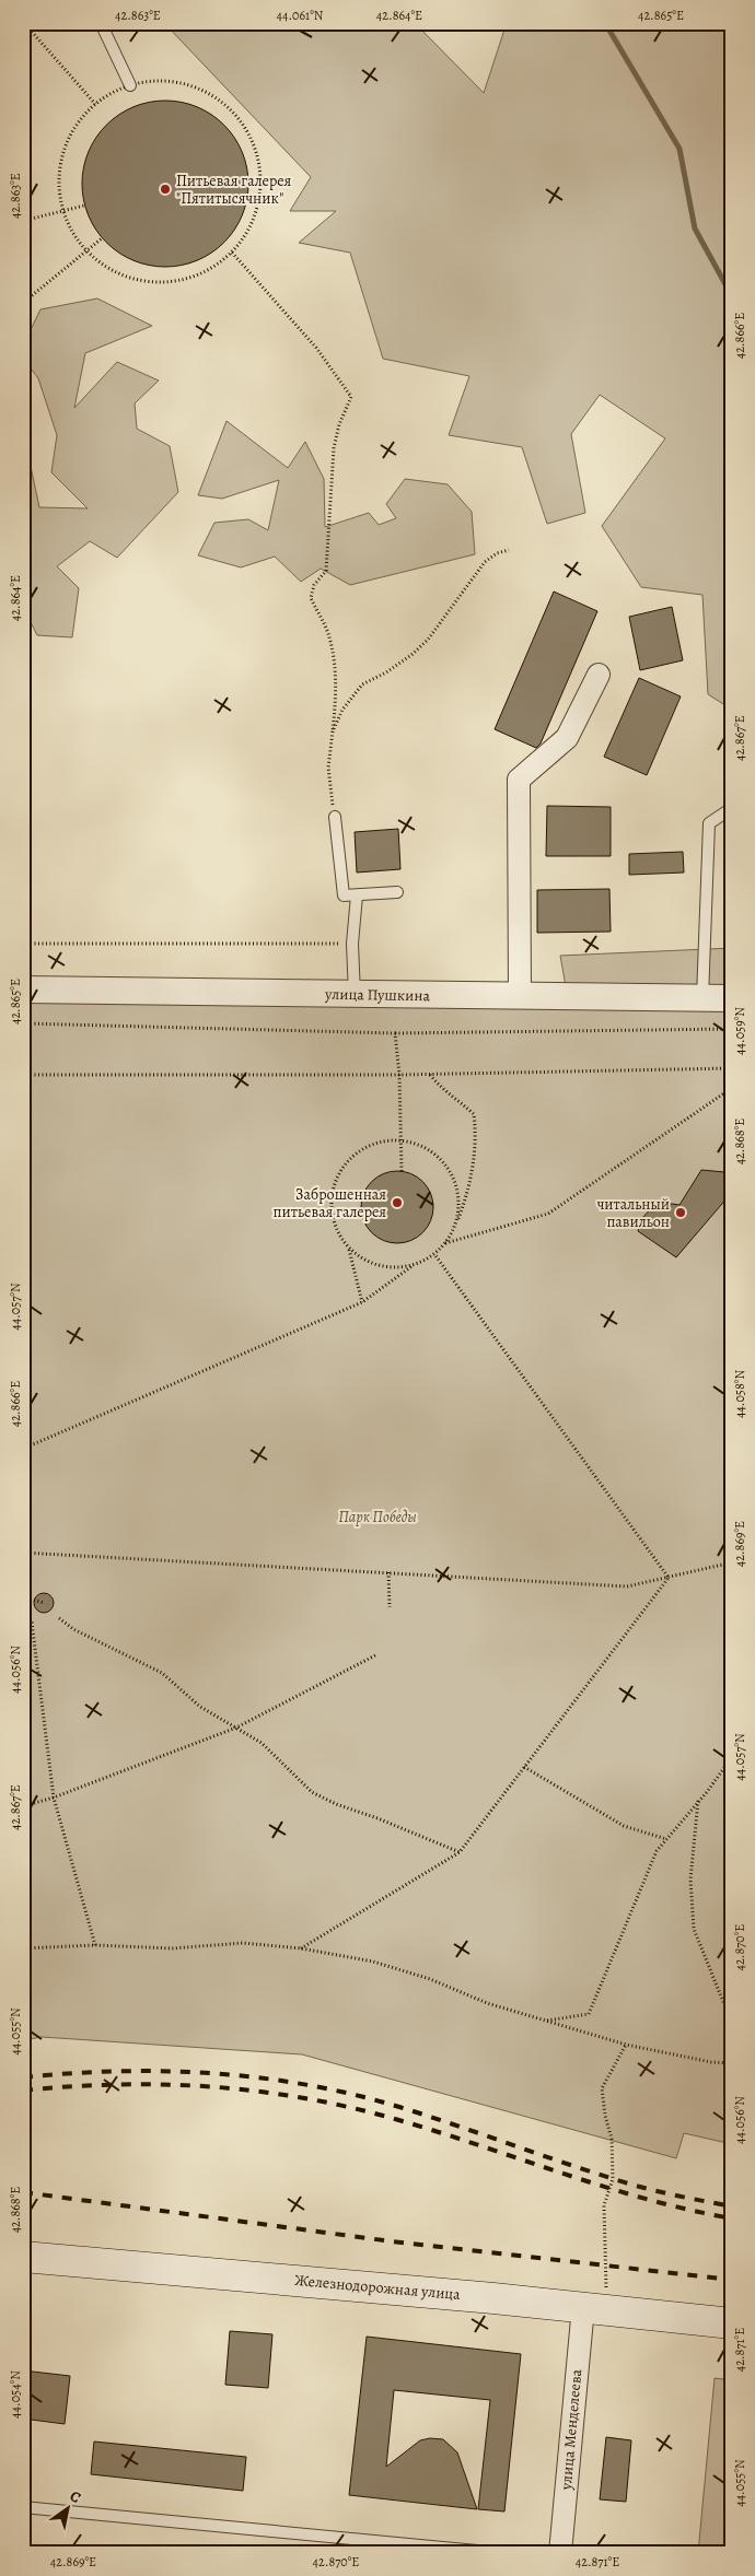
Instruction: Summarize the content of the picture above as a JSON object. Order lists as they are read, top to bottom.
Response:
{
  "streets": {
    "main road": ["Железнодорожная улица"],
    "street": ["улица Пушкина", "улица Менделеева"]
  },
  "crossings": [
    ["Железнодорожная улица", "улица Менделеева"]
  ],
  "parks": ["Парк Победы"],
  "places": ["Питьевая галерея \"Пятитысячник\"", "Заброшенная питьевая галерея", "читальный павильон"],
  "north": "top right",
  "coordinates": [
    "42.863°E",
    "44.061°N",
    "42.864°E",
    "42.865°E",
    "42.866°E",
    "42.867°E",
    "44.059°N",
    "42.868°E",
    "44.057°N",
    "44.058°N",
    "42.869°E",
    "44.056°N",
    "42.870°E",
    "44.055°N",
    "42.871°E",
    "44.054°N"
  ]
}
